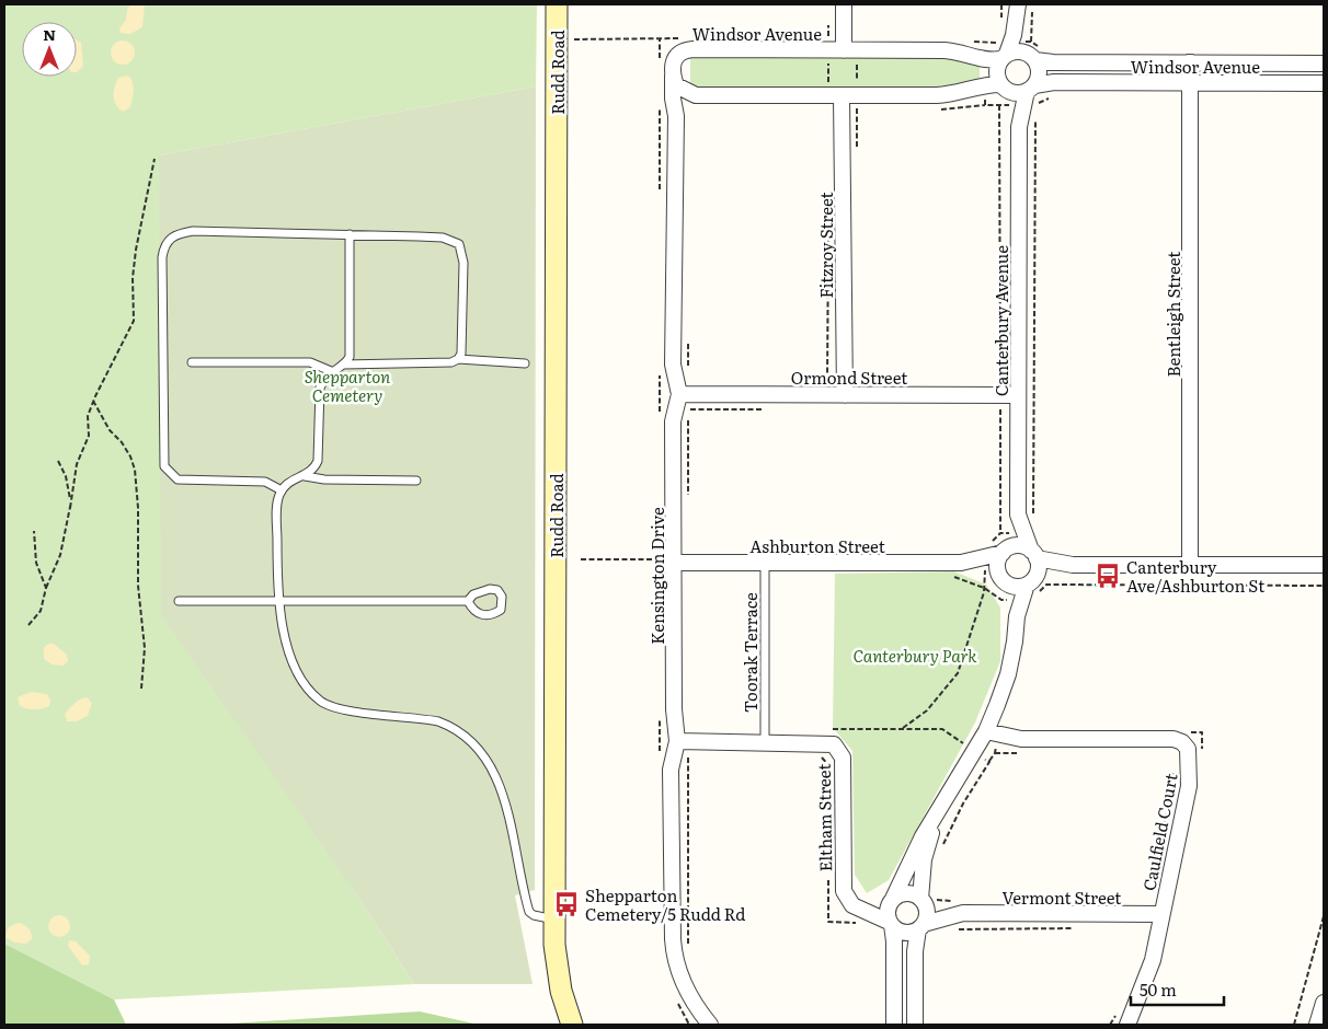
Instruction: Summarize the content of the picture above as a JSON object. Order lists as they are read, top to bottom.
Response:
{
  "streets": {
    "street": [
      "Windsor Avenue",
      "Rudd Road",
      "Fitzroy Street",
      "Bentleigh Street",
      "Canterbury Avenue",
      "Ormond Street",
      "Ashburton Street",
      "Kensington Drive",
      "Eltham Street",
      "Caulfield Court",
      "Vermont Street"
    ],
    "lane": ["Toorak Terrace"]
  },
  "crossings": [
    ["Windsor Avenue", "Bentleigh Street"],
    ["Windsor Avenue", "Canterbury Avenue"],
    ["Windsor Avenue", "Kensington Drive"],
    ["Fitzroy Street", "Ormond Street"],
    ["Canterbury Avenue", "Ormond Street"],
    ["Canterbury Avenue", "Ashburton Street"],
    ["Ormond Street", "Kensington Drive"],
    ["Ashburton Street", "Kensington Drive"],
    ["Ashburton Street", "Toorak Terrace"],
    ["Kensington Drive", "Eltham Street"],
    ["Toorak Terrace", "Eltham Street"],
    ["Caulfield Court", "Vermont Street"]
  ],
  "parks": ["Shepparton Cemetery", "Canterbury Park"],
  "places": {
    "bus stop": ["Canterbury Ave/Ashburton St", "Shepparton Cemetery/5 Rudd Rd"]
  },
  "scale_bar": "50 m",
  "north": "top"
}
